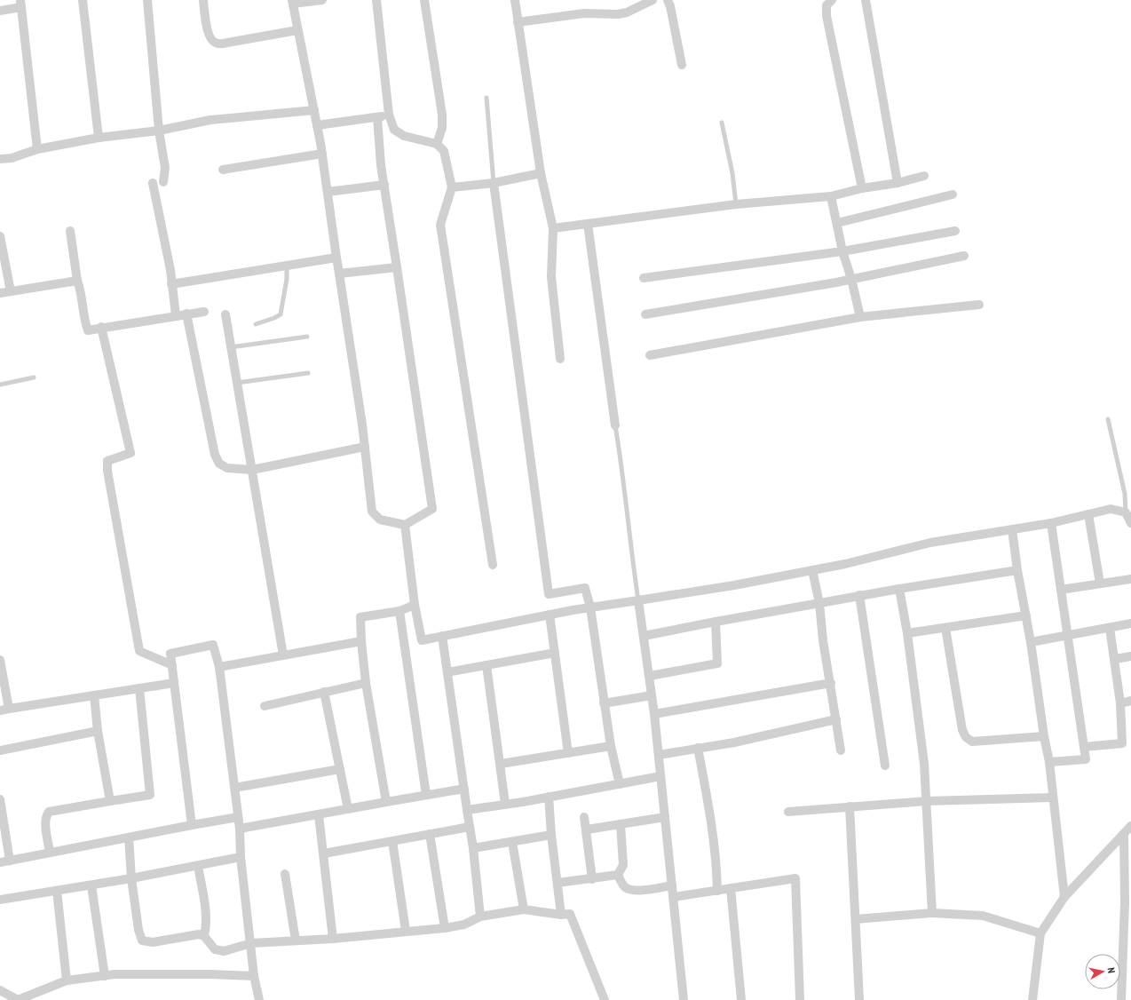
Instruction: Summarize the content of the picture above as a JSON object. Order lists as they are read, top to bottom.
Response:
{
  "north": "right"
}
